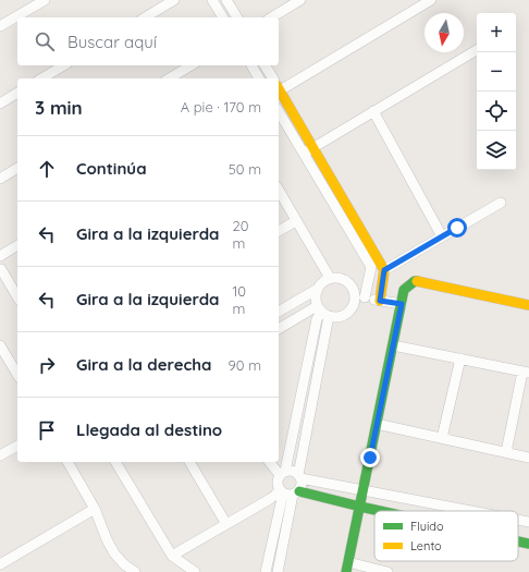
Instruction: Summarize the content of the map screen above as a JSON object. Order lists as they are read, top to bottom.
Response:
{
  "legend": ["Fluido", "Lento"],
  "north": "bottom",
  "page": {
    "map_buttons": ["+", "−"],
    "search": "Buscar aquí",
    "heading": ["3 min", "A pie · 170 m"],
    "list": [
      ["Continúa", "50 m"],
      ["Gira a la izquierda", "20 m"],
      ["Gira a la izquierda", "10 m"],
      ["Gira a la derecha", "90 m"],
      "Llegada al destino"
    ]
  }
}
